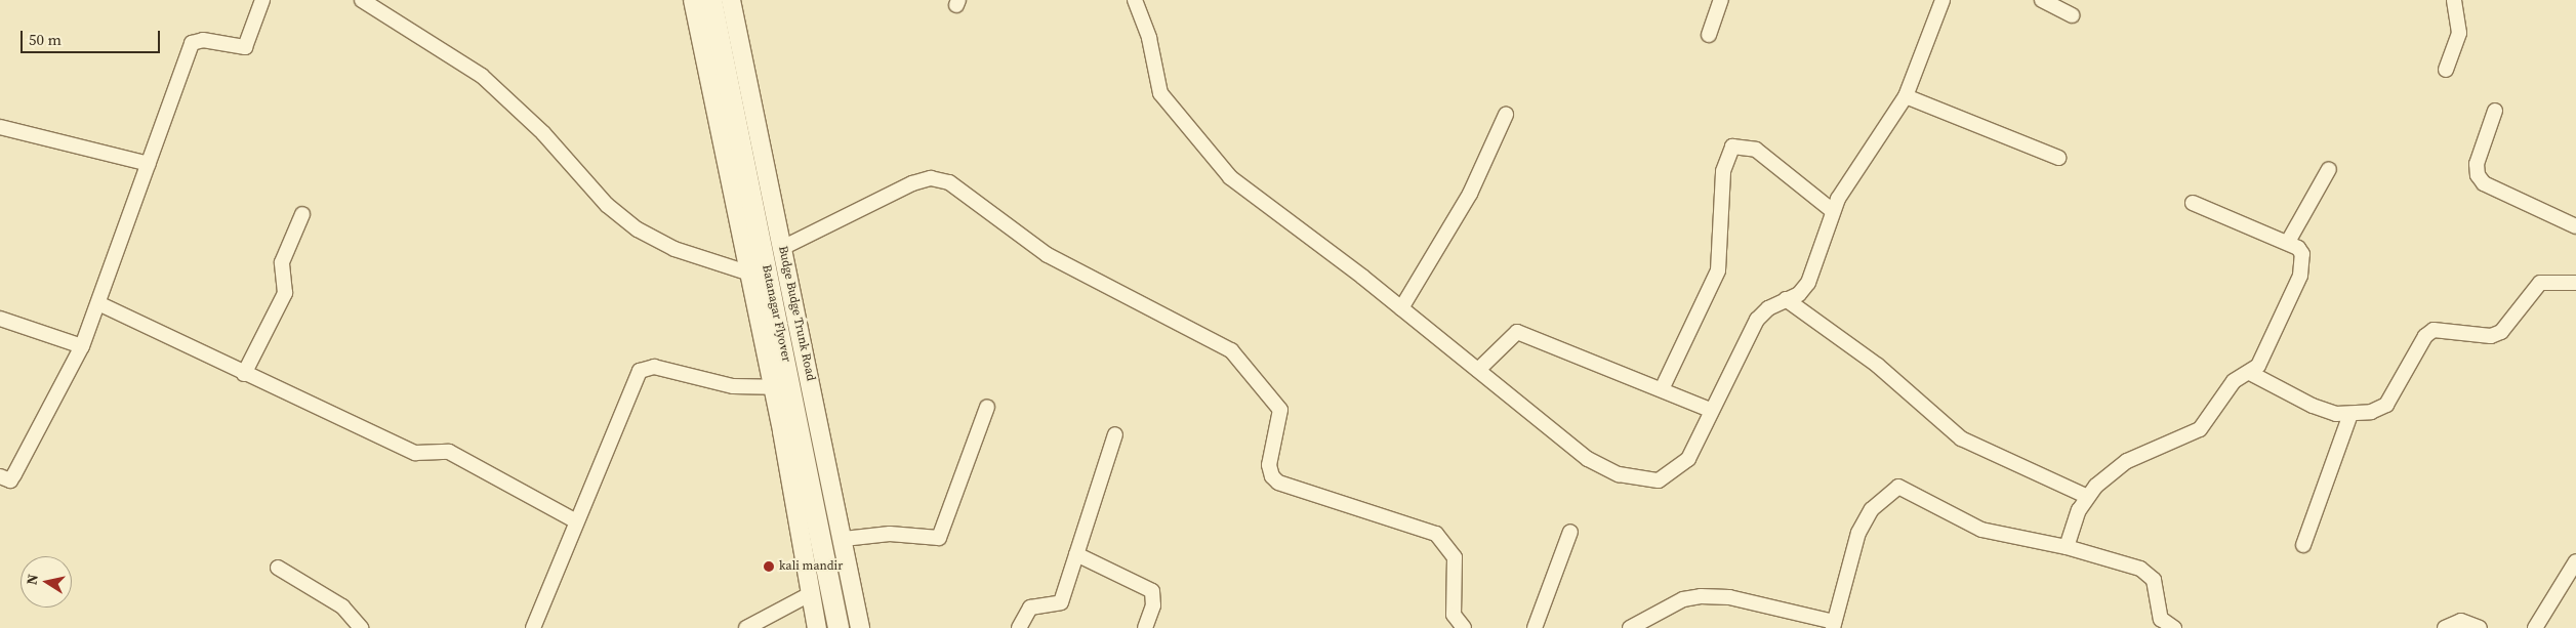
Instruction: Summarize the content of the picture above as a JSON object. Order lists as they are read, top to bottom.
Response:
{
  "streets": {
    "main road": ["Batanagar Flyover"],
    "street": ["Budge Budge Trunk Road"]
  },
  "places": ["kali mandir"],
  "scale_bar": "50 m",
  "north": "left"
}
